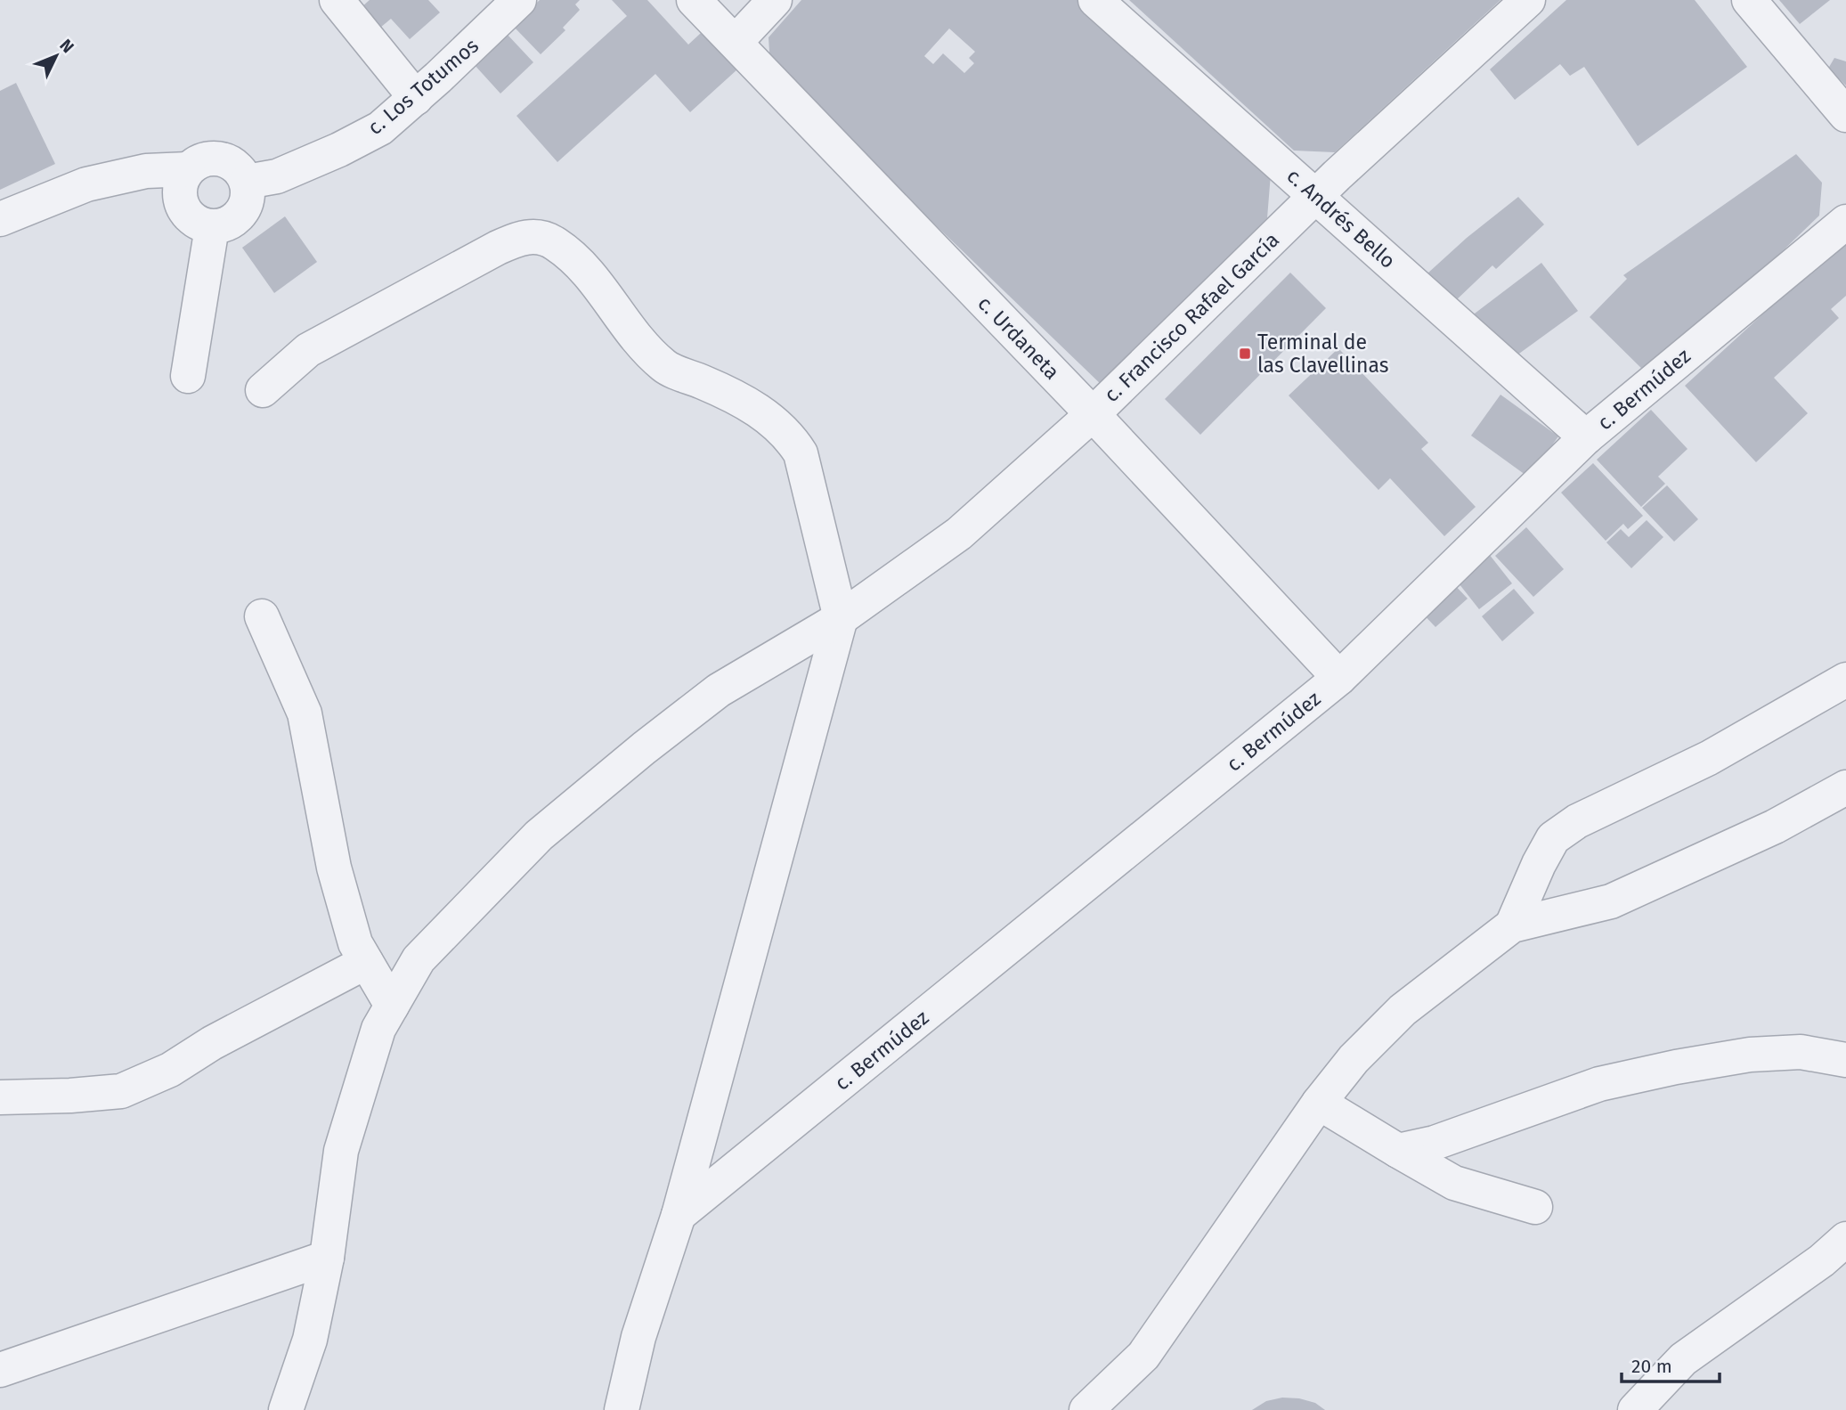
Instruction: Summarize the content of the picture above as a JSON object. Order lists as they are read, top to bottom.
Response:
{
  "streets": {
    "street": [
      "c. Los Totumos",
      "c. Andrés Bello",
      "c. Francisco Rafael García",
      "c. Urdaneta",
      "c. Bermúdez"
    ]
  },
  "crossings": [
    ["c. Andrés Bello", "c. Francisco Rafael García"],
    ["c. Andrés Bello", "c. Bermúdez"],
    ["c. Francisco Rafael García", "c. Urdaneta"],
    ["c. Urdaneta", "c. Bermúdez"]
  ],
  "places": {
    "transit": ["Terminal de las Clavellinas"]
  },
  "scale_bar": "20 m",
  "north": "top right"
}
